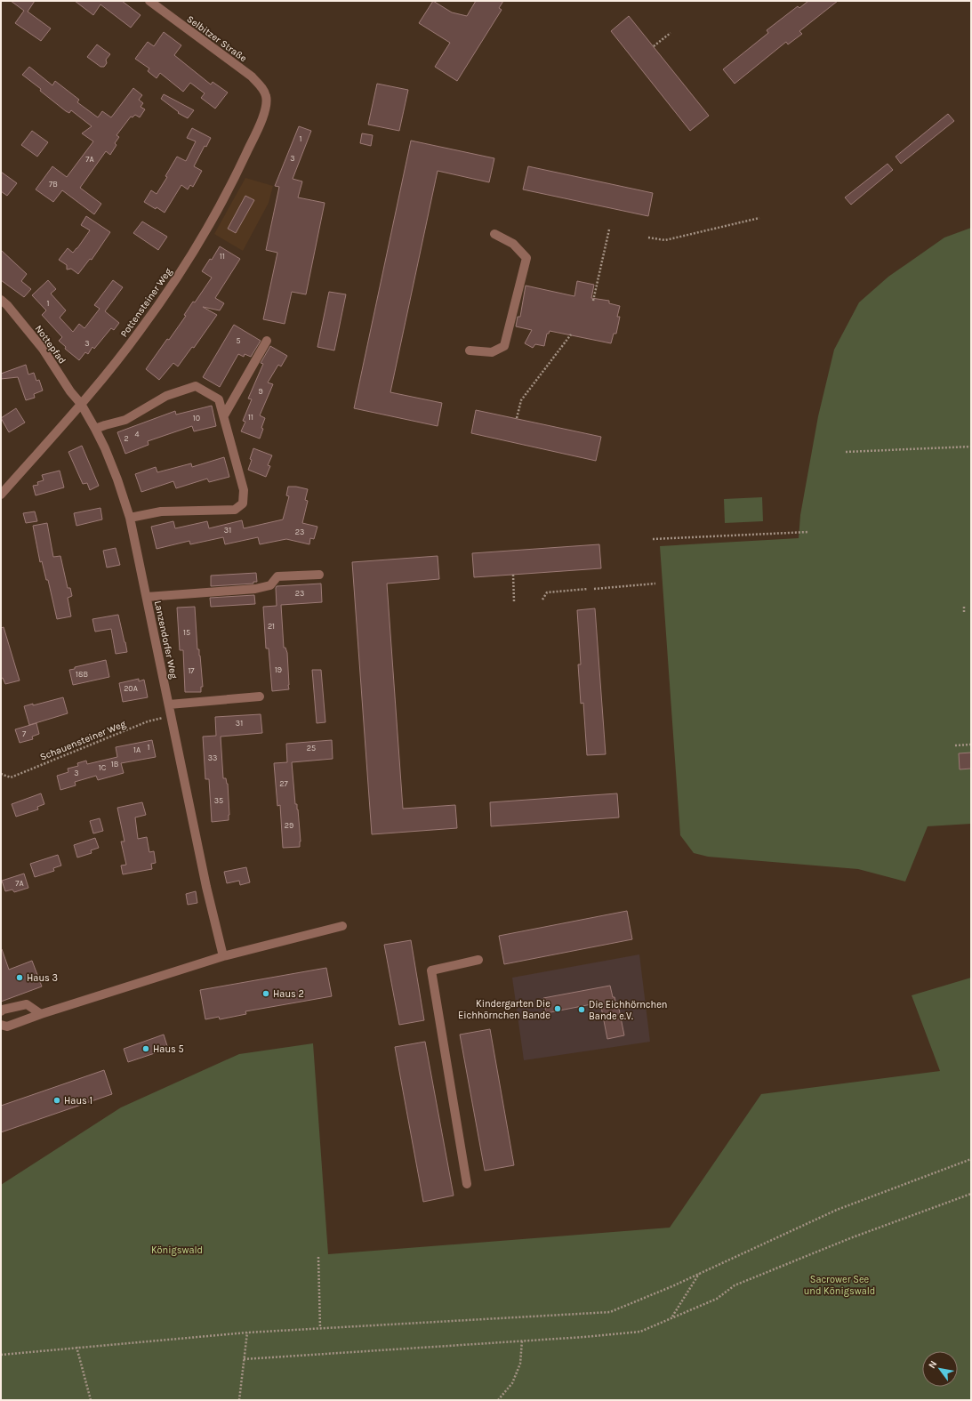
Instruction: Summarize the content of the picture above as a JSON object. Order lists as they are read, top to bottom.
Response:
{
  "streets": {
    "street": [
      "Selbitzer Straße",
      "Pottensteiner Weg",
      "Nottepfad",
      "Lanzendorfer Weg"
    ],
    "path": ["Schauensteiner Weg"]
  },
  "crossings": [
    ["Selbitzer Straße", "Pottensteiner Weg"],
    ["Pottensteiner Weg", "Nottepfad"],
    ["Pottensteiner Weg", "Lanzendorfer Weg"],
    ["Nottepfad", "Lanzendorfer Weg"],
    ["Lanzendorfer Weg", "Schauensteiner Weg"]
  ],
  "parks": ["Königswald", "Sacrower See und Königswald"],
  "places": [
    "Haus 3",
    "Haus 2",
    "Kindergarten Die Eichhörnchen Bande",
    "Die Eichhörnchen Bande e.V.",
    "Haus 5",
    "Haus 1"
  ],
  "house_numbers": [
    "1",
    "3",
    "7A",
    "7B",
    "11",
    "1",
    "5",
    "3",
    "9",
    "11",
    "10",
    "4",
    "2",
    "31",
    "23",
    "23",
    "21",
    "15",
    "19",
    "17",
    "18B",
    "20A",
    "31",
    "7",
    "1",
    "25",
    "1A",
    "33",
    "1B",
    "1C",
    "3",
    "27",
    "35",
    "29",
    "7A"
  ],
  "north": "top left"
}
